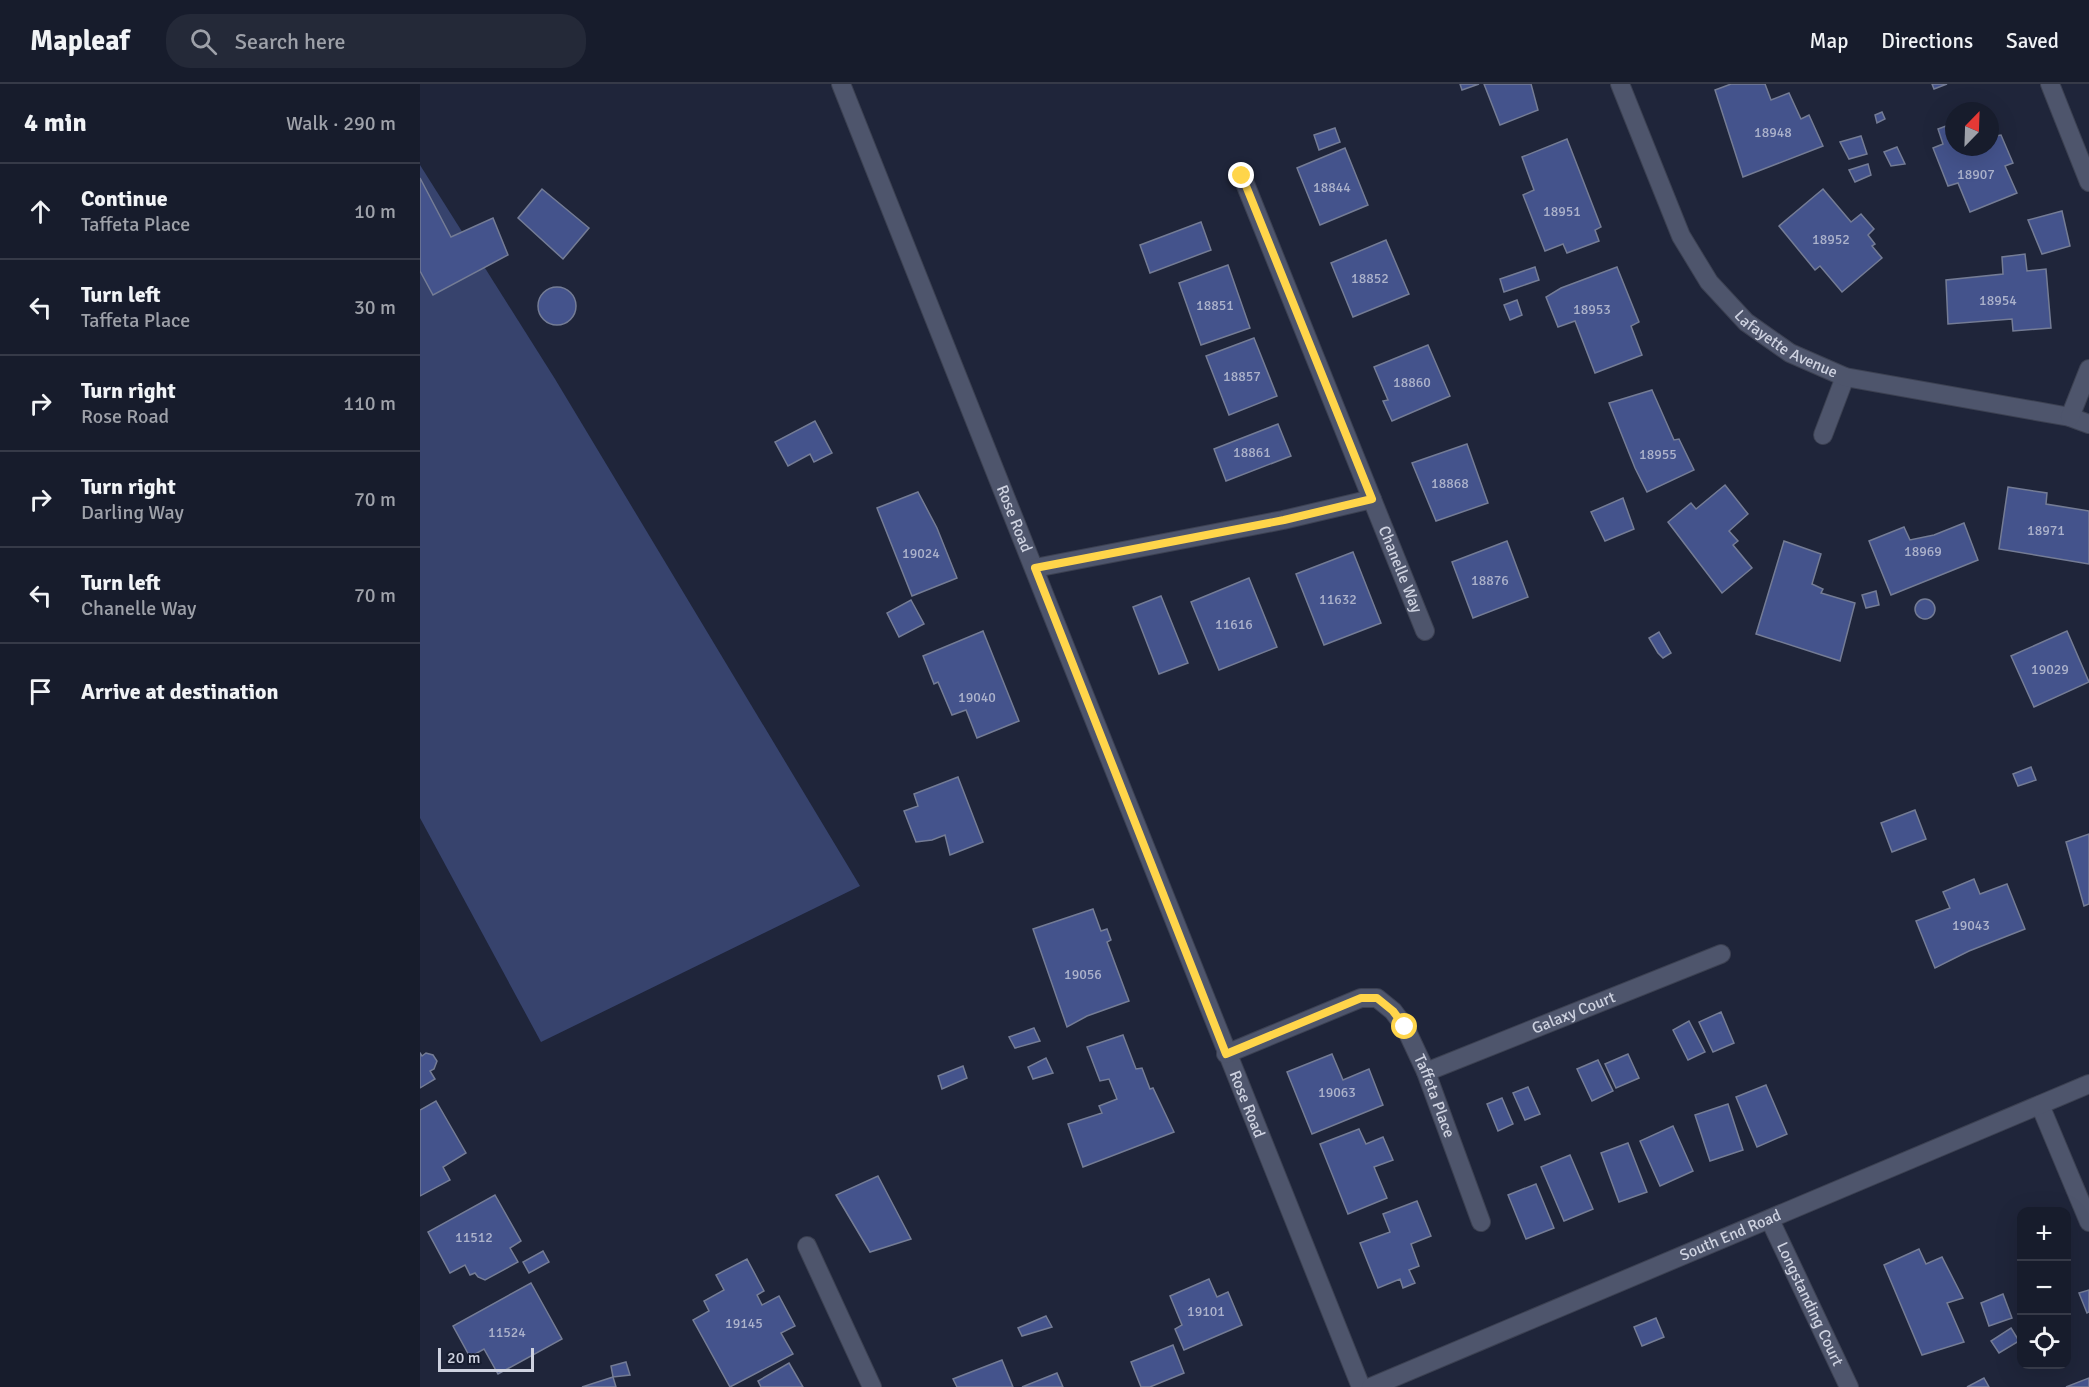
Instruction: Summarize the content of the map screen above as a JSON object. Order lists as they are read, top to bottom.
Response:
{
  "streets": {
    "street": [
      "Lafayette Avenue",
      "Rose Road",
      "Chanelle Way",
      "Galaxy Court",
      "Taffeta Place",
      "South End Road",
      "Longstanding Court"
    ]
  },
  "crossings": [
    ["Rose Road", "Taffeta Place"],
    ["Galaxy Court", "Taffeta Place"],
    ["South End Road", "Longstanding Court"]
  ],
  "house_numbers": [
    "18948",
    "18907",
    "18844",
    "18951",
    "18952",
    "18852",
    "18954",
    "18851",
    "18953",
    "18857",
    "18860",
    "18861",
    "18955",
    "18868",
    "18971",
    "18969",
    "19024",
    "18876",
    "11632",
    "11616",
    "19029",
    "19040",
    "19043",
    "19056",
    "19063",
    "11512",
    "19101",
    "19145",
    "11524"
  ],
  "scale_bar": "20 m",
  "north": "top right",
  "page": {
    "header": "Mapleaf",
    "search": "Search here",
    "nav": ["Map", "Directions", "Saved"],
    "heading": ["4 min", "Walk · 290 m"],
    "list": [
      ["Continue", "Taffeta Place", "10 m"],
      ["Turn left", "Taffeta Place", "30 m"],
      ["Turn right", "Rose Road", "110 m"],
      ["Turn right", "Darling Way", "70 m"],
      ["Turn left", "Chanelle Way", "70 m"],
      "Arrive at destination"
    ],
    "map_buttons": ["+", "−"],
    "scale": "20 m"
  }
}
